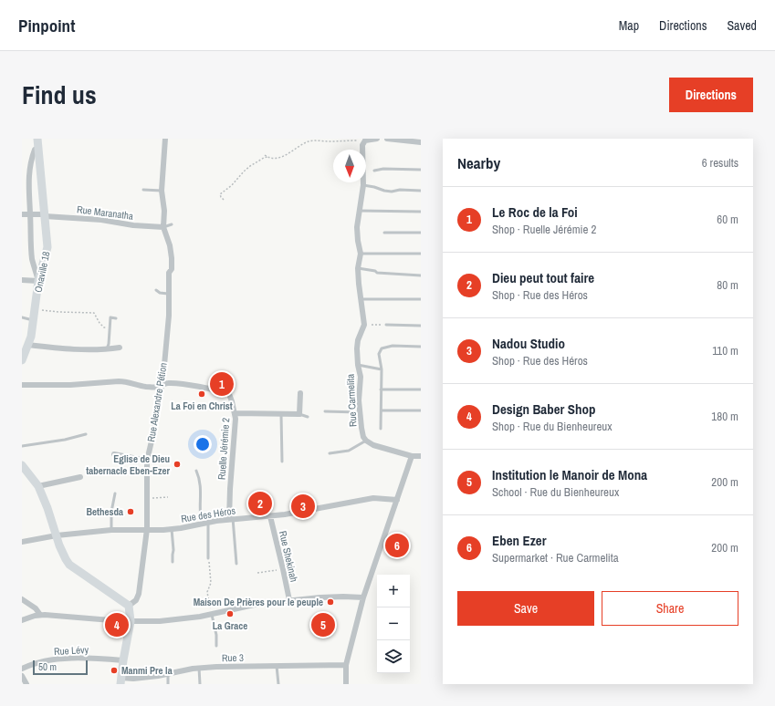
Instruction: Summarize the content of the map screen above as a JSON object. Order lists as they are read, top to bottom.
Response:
{
  "streets": {
    "street": [
      "Rue Maranatha",
      "Onaville 18",
      "Rue Carmelita",
      "Rue Alexandre Pétion",
      "Ruelle Jérémie 2",
      "Rue des Héros",
      "Rue Shekinah",
      "Rue Lévy",
      "Rue 3"
    ]
  },
  "crossings": [
    ["Rue Maranatha", "Onaville 18"],
    ["Rue Maranatha", "Rue Alexandre Pétion"],
    ["Rue Alexandre Pétion", "Ruelle Jérémie 2"],
    ["Rue Alexandre Pétion", "Rue des Héros"],
    ["Ruelle Jérémie 2", "Rue des Héros"],
    ["Rue des Héros", "Rue Shekinah"]
  ],
  "places": [
    "La Foi en Christ",
    "Eglise de Dieu tabernacle Eben-Ezer",
    "Bethesda",
    "Maison De Prières pour le peuple",
    "La Grace",
    "Manmi Pre la"
  ],
  "scale_bar": "50 m",
  "north": "bottom",
  "page": {
    "header": "Pinpoint",
    "nav": ["Map", "Directions", "Saved"],
    "title": "Find us",
    "buttons": [
      "Directions",
      ["Save", "Share"]
    ],
    "heading": ["Nearby", "6 results"],
    "list": [
      {
        "mark": "1",
        "name": "Le Roc de la Foi",
        "note": "Shop · Ruelle Jérémie 2",
        "value": "60 m"
      },
      {
        "mark": "2",
        "name": "Dieu peut tout faire",
        "note": "Shop · Rue des Héros",
        "value": "80 m"
      },
      {
        "mark": "3",
        "name": "Nadou Studio",
        "note": "Shop · Rue des Héros",
        "value": "110 m"
      },
      {
        "mark": "4",
        "name": "Design Baber Shop",
        "note": "Shop · Rue du Bienheureux",
        "value": "180 m"
      },
      {
        "mark": "5",
        "name": "Institution le Manoir de Mona",
        "note": "School · Rue du Bienheureux",
        "value": "200 m"
      },
      {
        "mark": "6",
        "name": "Eben Ezer",
        "note": "Supermarket · Rue Carmelita",
        "value": "200 m"
      }
    ],
    "pins": [
      "1",
      "2",
      "3",
      "6",
      "4",
      "5"
    ],
    "map_buttons": ["+", "−"],
    "scale": "50 m"
  }
}
